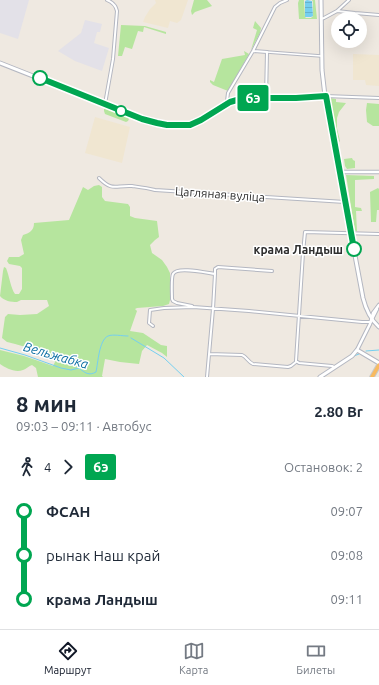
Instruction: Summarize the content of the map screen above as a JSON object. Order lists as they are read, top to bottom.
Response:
{
  "streets": {
    "street": ["Цагляная вуліца"]
  },
  "water": ["Вельжабка"],
  "places": ["крама Ландыш"],
  "lines": ["bus line 6э"],
  "page": {
    "on_map": "6э",
    "heading": ["8 мин", "09:03 – 09:11 · Автобус", "2.80 Br"],
    "legs": ["4", "6э", "Остановок: 2"],
    "list": [
      {
        "name": "ФСАН",
        "value": "09:07"
      },
      {
        "name": "рынак Наш край",
        "value": "09:08"
      },
      {
        "name": "крама Ландыш",
        "value": "09:11"
      }
    ],
    "tabs": ["Маршрут", "Карта", "Билеты"]
  }
}
